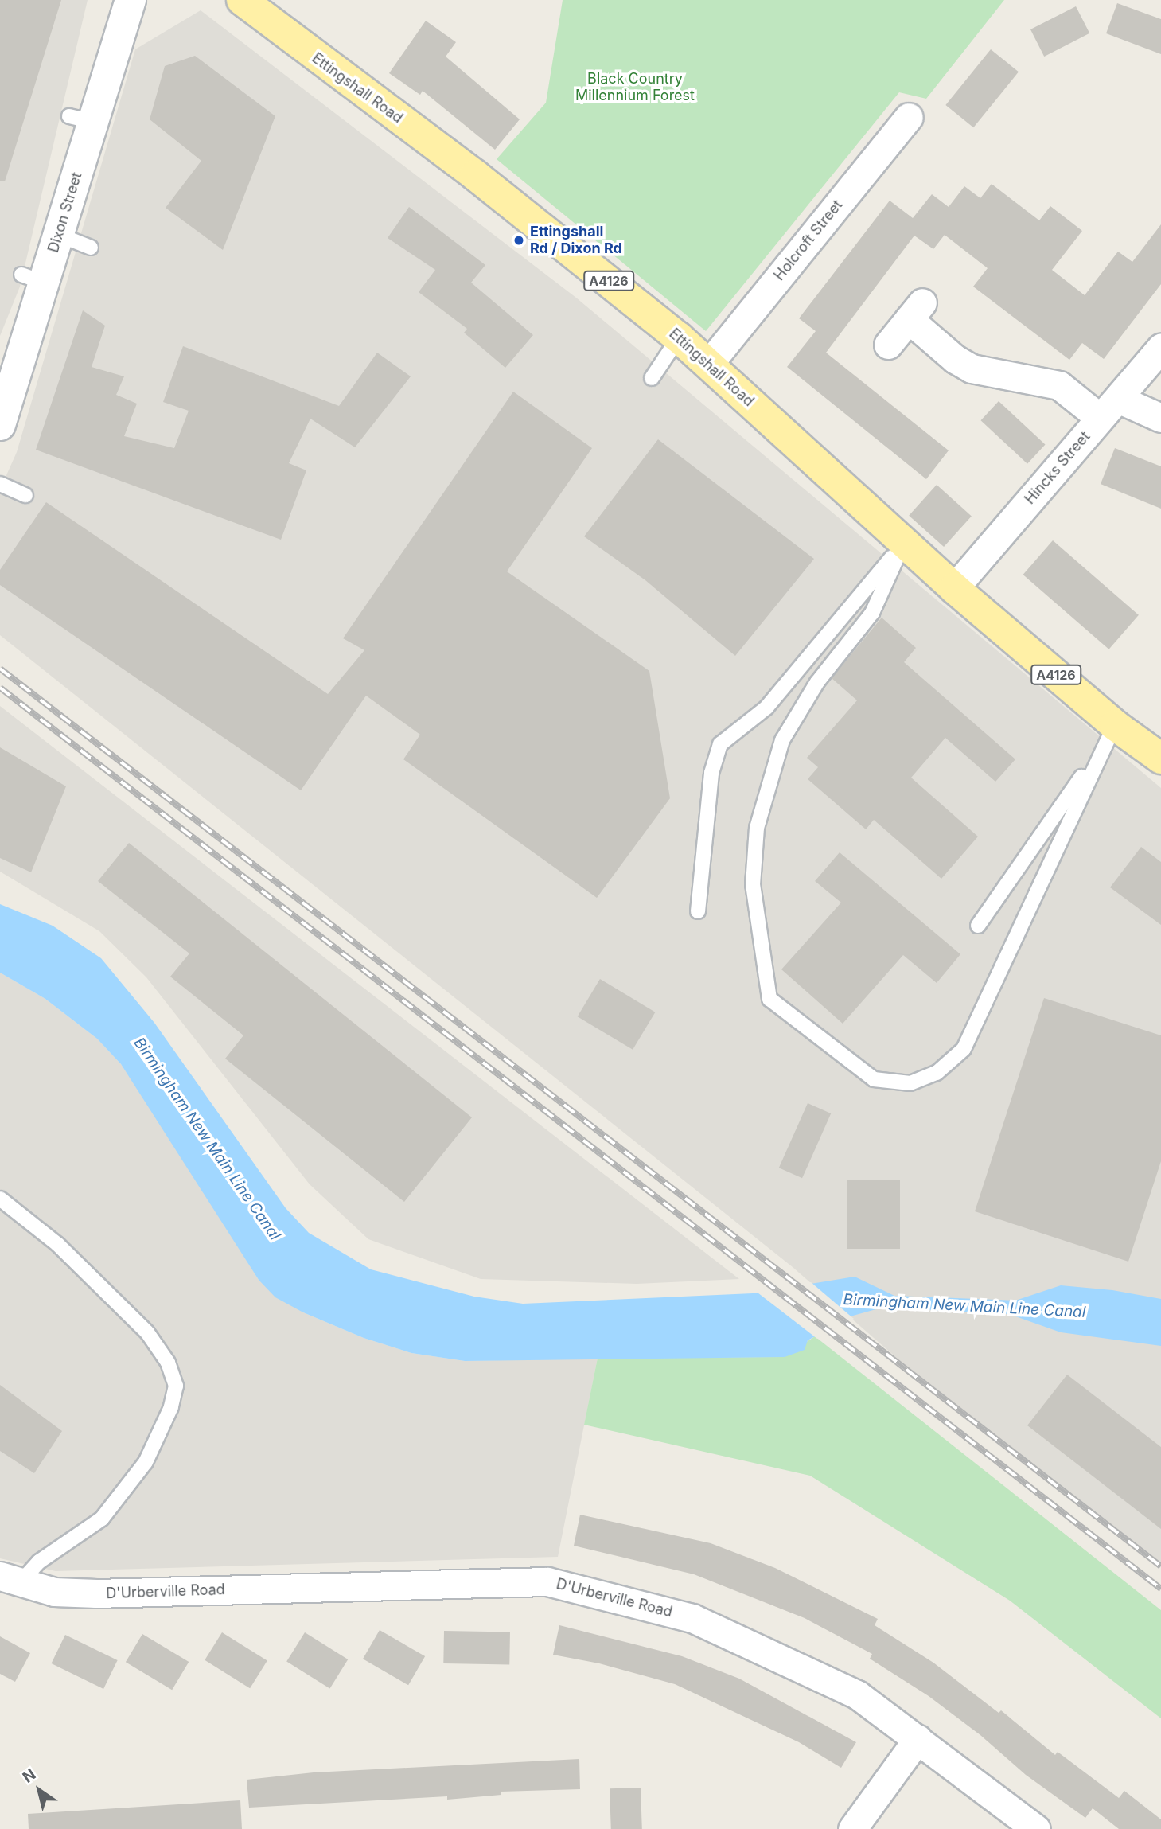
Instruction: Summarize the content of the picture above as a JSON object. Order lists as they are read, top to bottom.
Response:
{
  "streets": {
    "main road": ["Ettingshall Road", "A4126"],
    "street": [
      "Dixon Street",
      "Holcroft Street",
      "Hincks Street",
      "D'Urberville Road"
    ]
  },
  "crossings": [
    ["Ettingshall Road", "Holcroft Street"],
    ["Ettingshall Road", "Hincks Street"]
  ],
  "water": ["Birmingham New Main Line Canal"],
  "parks": ["Black Country Millennium Forest"],
  "places": ["Ettingshall Rd / Dixon Rd"],
  "north": "top left"
}
